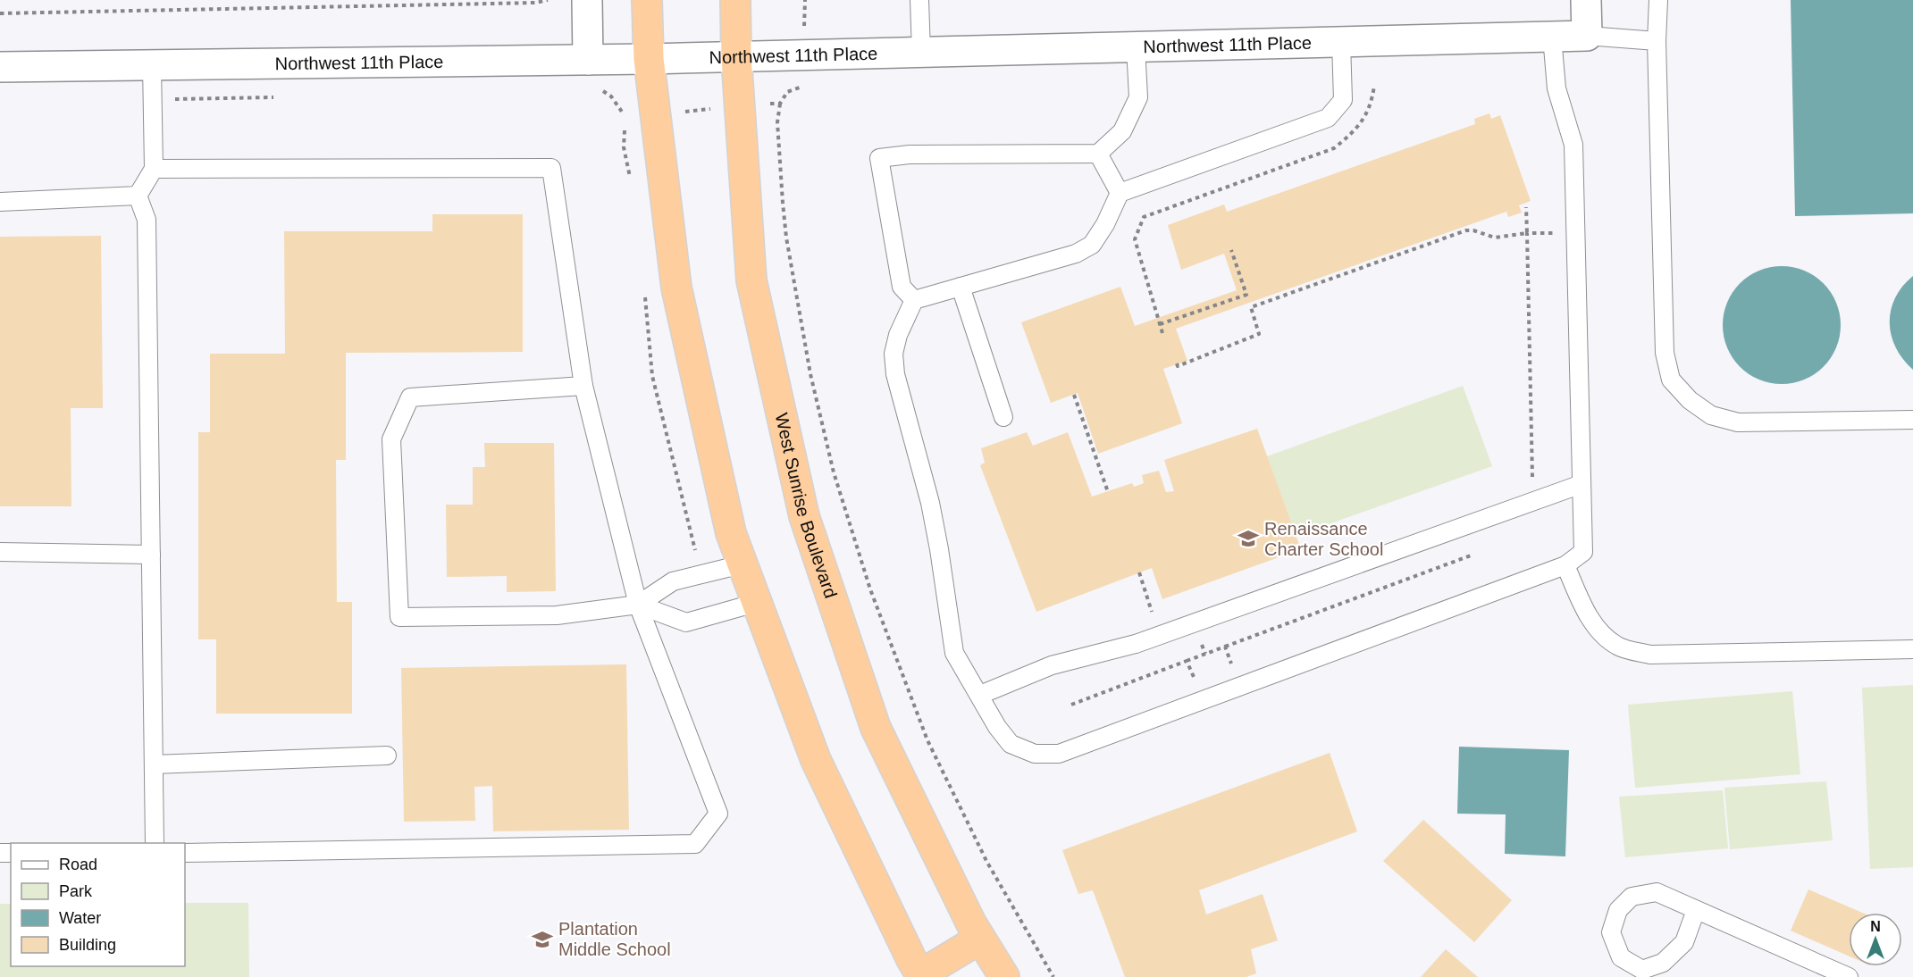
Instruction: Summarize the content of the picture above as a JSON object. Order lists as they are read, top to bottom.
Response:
{
  "streets": {
    "highway": ["West Sunrise Boulevard"],
    "street": ["Northwest 11th Place"]
  },
  "crossings": [
    ["Northwest 11th Place", "West Sunrise Boulevard"]
  ],
  "places": {
    "school or university": ["Renaissance Charter School", "Plantation Middle School"]
  },
  "legend": [
    "Road",
    "Park",
    "Water",
    "Building"
  ],
  "north": "top"
}
